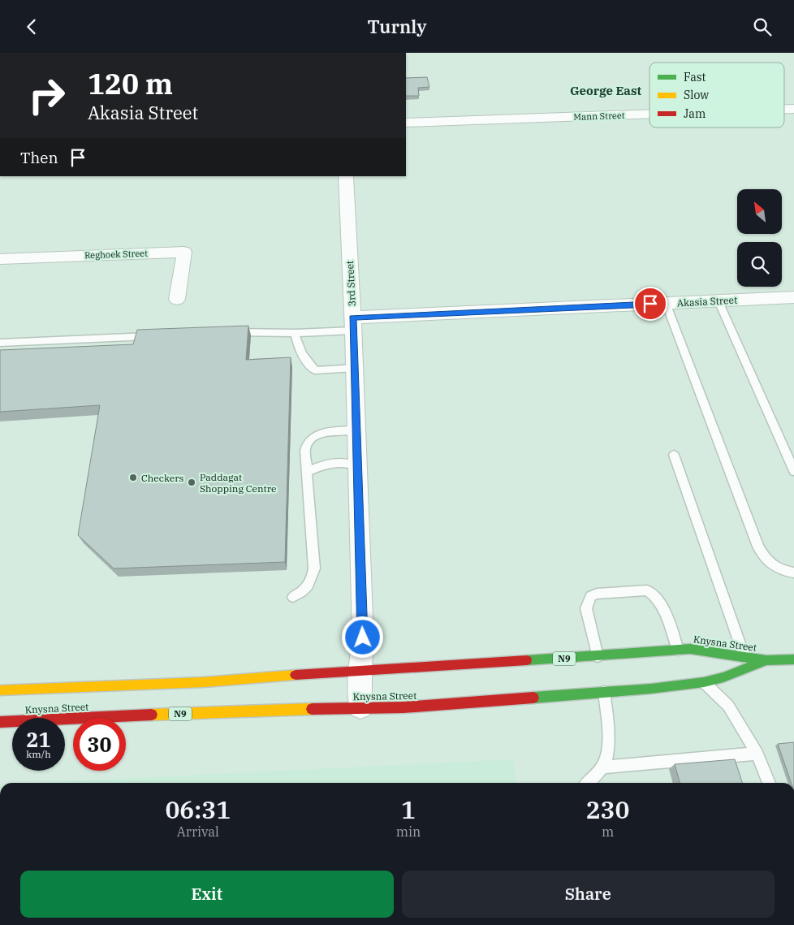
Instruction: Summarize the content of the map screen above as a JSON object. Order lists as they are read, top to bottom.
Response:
{
  "streets": {
    "highway": ["Knysna Street", "N9"],
    "street": [
      "Mann Street",
      "Reghoek Street",
      "3rd Street",
      "Akasia Street"
    ]
  },
  "crossings": [
    ["3rd Street", "Akasia Street"],
    ["3rd Street", "Knysna Street"]
  ],
  "districts": ["George East"],
  "places": ["Checkers", "Paddagat Shopping Centre"],
  "legend": ["Fast", "Slow", "Jam"],
  "north": "top left",
  "page": {
    "header": "Turnly",
    "turn": ["120 m", "Akasia Street"],
    "then": "Then",
    "speed": "21 km/h",
    "limit": "30",
    "eta": [
      "06:31",
      "Arrival",
      "1",
      "min",
      "230",
      "m"
    ],
    "buttons": ["Exit", "Share"]
  }
}
